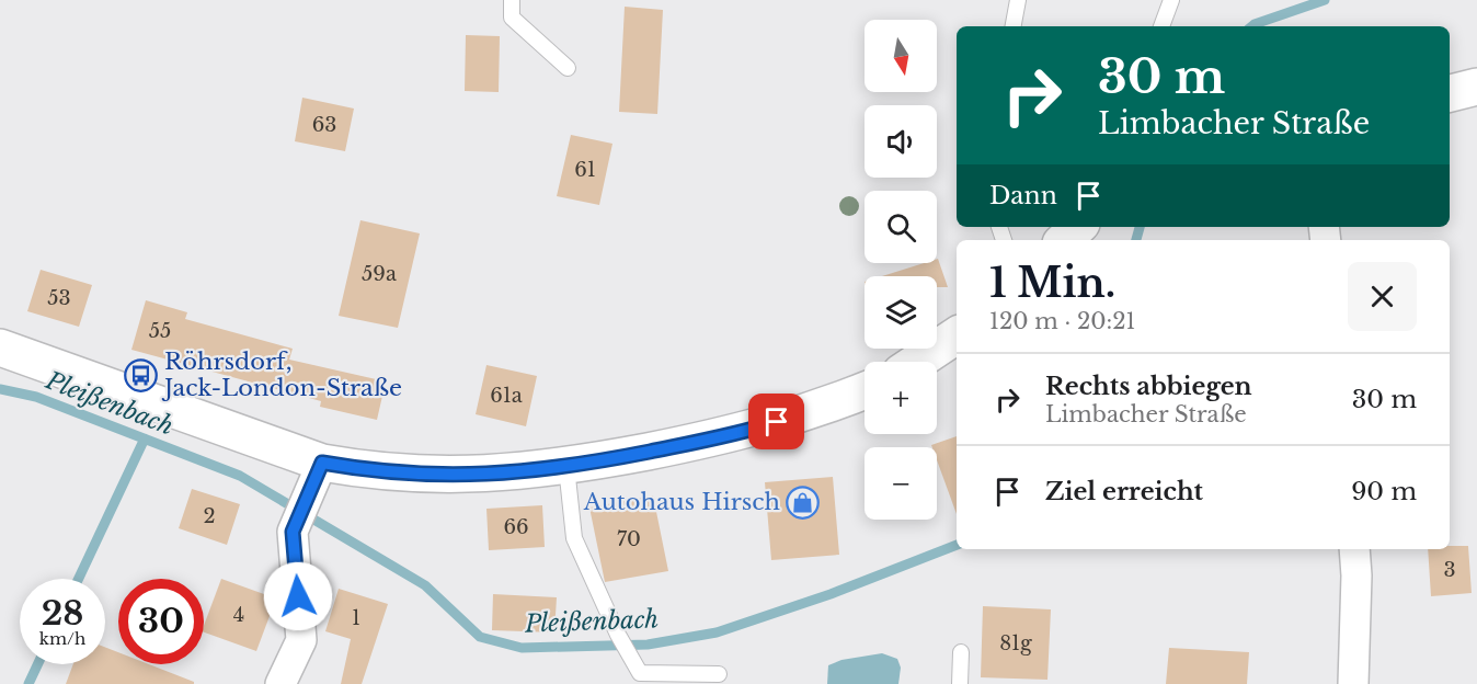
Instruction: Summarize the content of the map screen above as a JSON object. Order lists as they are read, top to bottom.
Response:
{
  "water": ["Pleißenbach"],
  "places": {
    "bus stop": ["Röhrsdorf, Jack-London-Straße"],
    "shop": ["Autohaus Hirsch"]
  },
  "house_numbers": [
    "63",
    "61",
    "59a",
    "53",
    "55",
    "61a",
    "2",
    "66",
    "70",
    "3",
    "4",
    "1",
    "81g"
  ],
  "north": "bottom",
  "page": {
    "map_buttons": ["+", "−"],
    "turn": ["30 m", "Limbacher Straße"],
    "then": "Dann",
    "heading": ["1 Min.", "120 m · 20:21"],
    "list": [
      {
        "name": "Rechts abbiegen",
        "note": "Limbacher Straße",
        "value": "30 m"
      },
      {
        "name": "Ziel erreicht",
        "value": "90 m"
      }
    ],
    "speed": "28 km/h",
    "limit": "30"
  }
}
